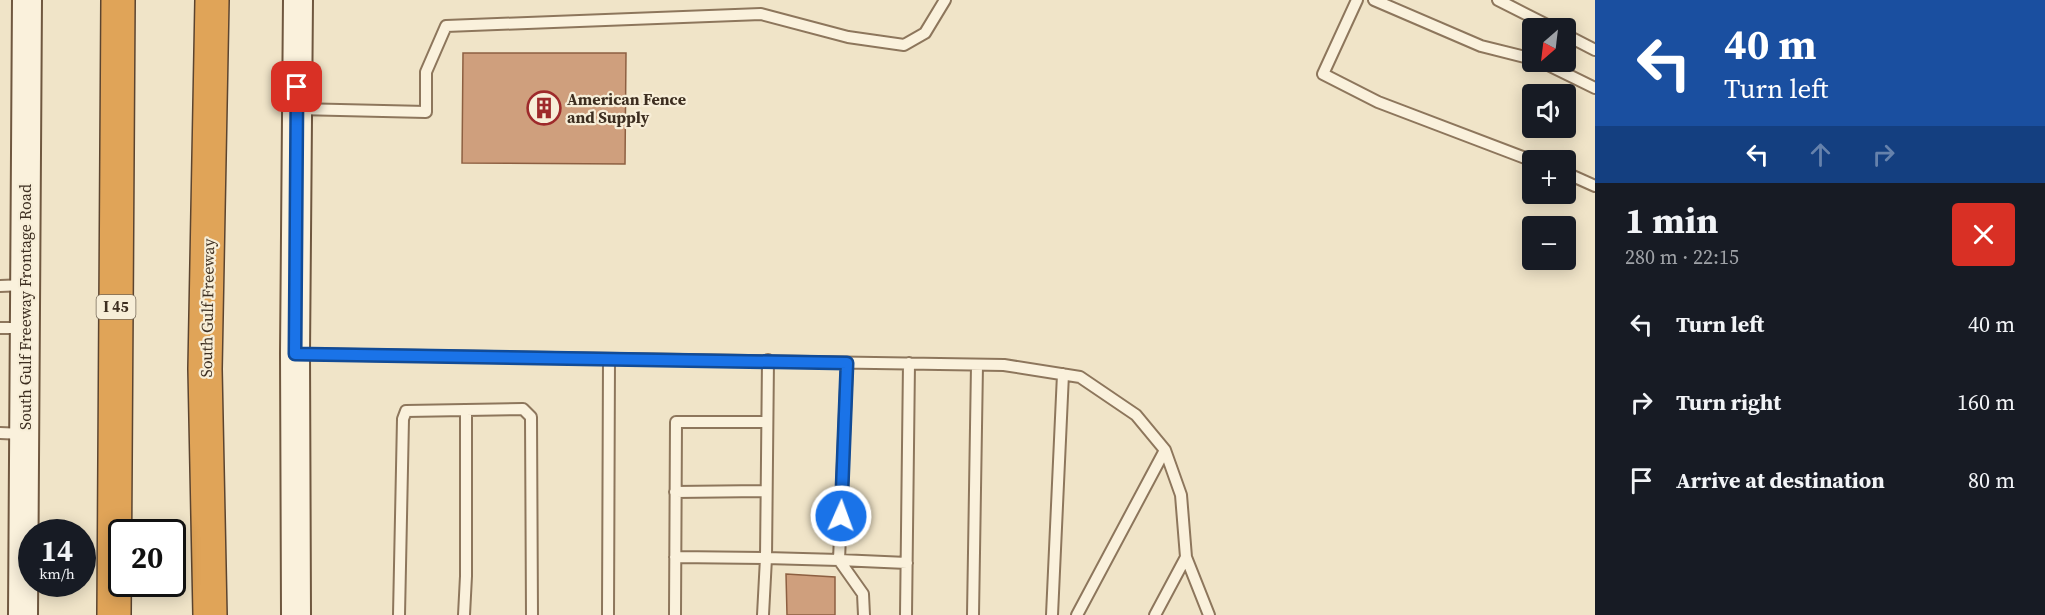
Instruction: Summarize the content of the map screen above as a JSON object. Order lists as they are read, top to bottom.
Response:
{
  "streets": {
    "highway": ["I 45", "South Gulf Freeway"],
    "main road": ["South Gulf Freeway Frontage Road"]
  },
  "places": {
    "building": ["American Fence and Supply"]
  },
  "north": "bottom left",
  "page": {
    "turn": ["40 m", "Turn left"],
    "map_buttons": ["+", "−"],
    "heading": ["1 min", "280 m · 22:15"],
    "list": [
      {
        "name": "Turn left",
        "value": "40 m"
      },
      {
        "name": "Turn right",
        "value": "160 m"
      },
      {
        "name": "Arrive at destination",
        "value": "80 m"
      }
    ],
    "speed": "14 km/h",
    "limit": "20"
  }
}
